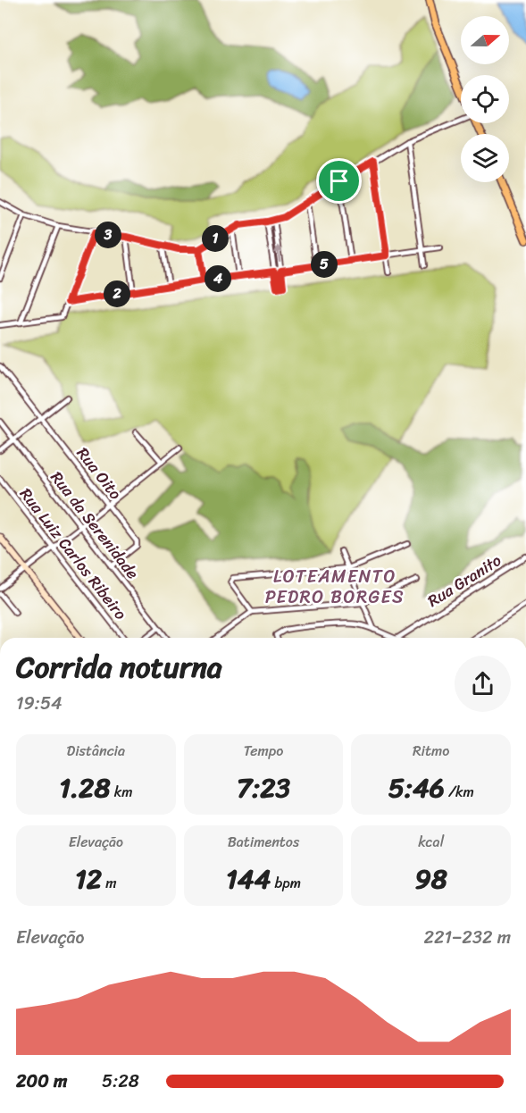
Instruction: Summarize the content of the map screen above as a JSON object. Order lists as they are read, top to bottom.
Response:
{
  "streets": {
    "street": [
      "Rua Oito",
      "Rua da Serenidade",
      "Rua Luiz Carlos Ribeiro",
      "Rua Granito"
    ]
  },
  "crossings": [
    ["Rua Oito", "Rua da Serenidade"]
  ],
  "districts": ["LOTEAMENTO PEDRO BORGES"],
  "north": "right",
  "page": {
    "pins": [
      "3",
      "1",
      "5",
      "4",
      "2"
    ],
    "heading": ["Corrida noturna", "19:54"],
    "stats": [
      ["Distância", "1.28 km"],
      ["Tempo", "7:23"],
      ["Ritmo", "5:46 /km"],
      ["Elevação", "12 m"],
      ["Batimentos", "144 bpm"],
      ["kcal", "98"]
    ],
    "chart": ["Elevação", "221–232 m"],
    "list": [
      {
        "name": "200 m",
        "note": "5:28"
      }
    ]
  }
}
